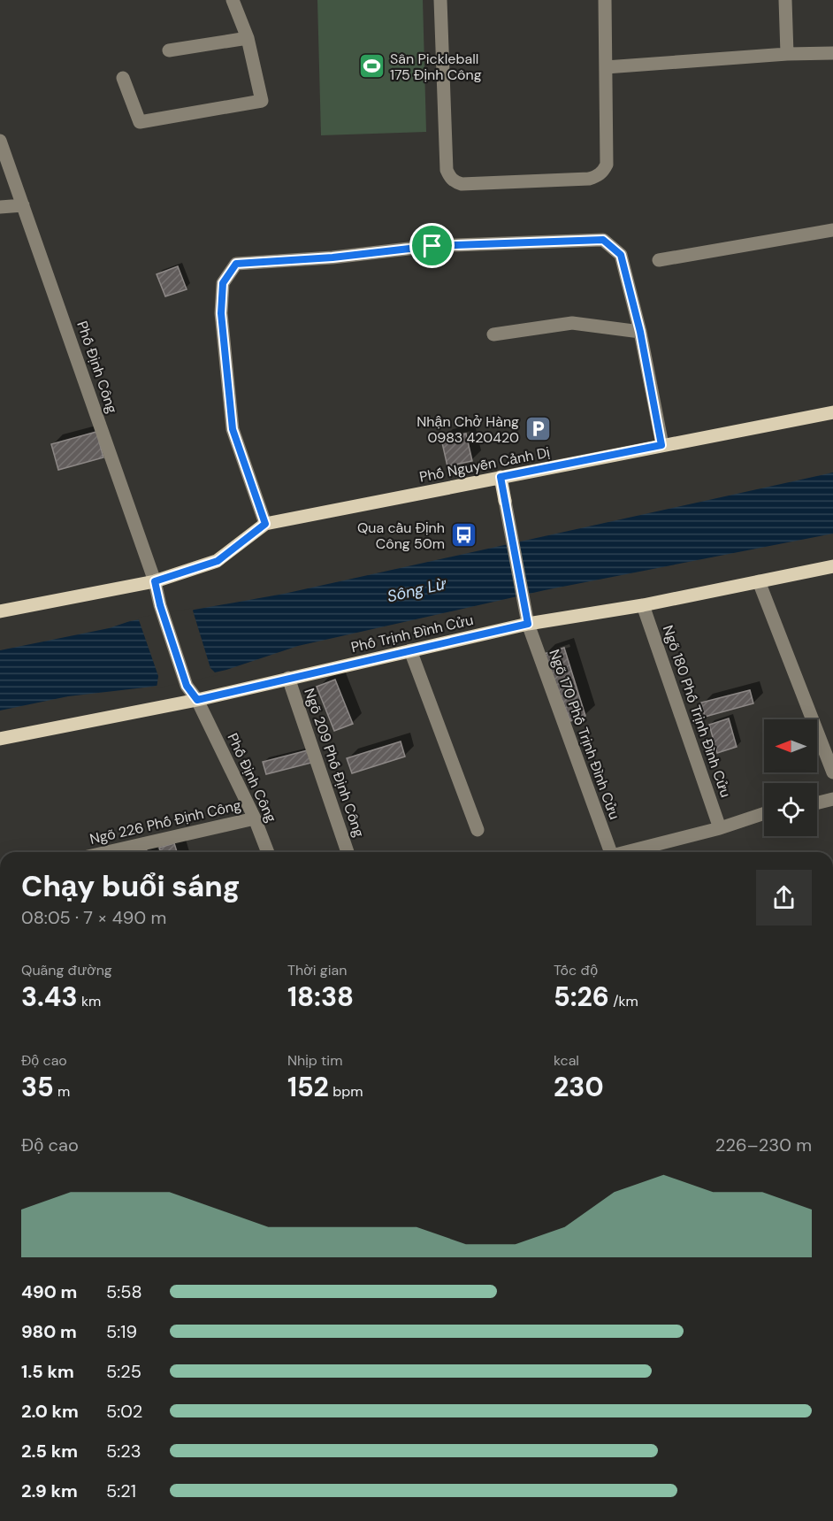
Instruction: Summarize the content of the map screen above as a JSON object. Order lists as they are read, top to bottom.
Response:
{
  "streets": {
    "main road": ["Phố Nguyễn Cảnh Dị", "Phố Trịnh Đình Cửu"],
    "street": [
      "Phố Định Công",
      "Ngõ 180 Phố Trịnh Đình Cửu",
      "Ngõ 170 Phố Trịnh Đình Cửu",
      "Ngõ 209 Phố Định Công",
      "Ngõ 226 Phố Định Công"
    ]
  },
  "crossings": [
    ["Phố Định Công", "Phố Nguyễn Cảnh Dị"],
    ["Phố Định Công", "Phố Trịnh Đình Cửu"],
    ["Phố Định Công", "Ngõ 226 Phố Định Công"],
    ["Phố Trịnh Đình Cửu", "Ngõ 180 Phố Trịnh Đình Cửu"],
    ["Phố Trịnh Đình Cửu", "Ngõ 170 Phố Trịnh Đình Cửu"],
    ["Phố Trịnh Đình Cửu", "Ngõ 209 Phố Định Công"]
  ],
  "water": ["Sông Lừ"],
  "places": {
    "sports": ["Sân Pickleball 175 Định Công"],
    "parking": ["Nhận Chở Hàng 0983 420420"],
    "bus stop": ["Qua cầu Định Công 50m"]
  },
  "north": "left",
  "page": {
    "heading": ["Chạy buổi sáng", "08:05 · 7 × 490 m"],
    "stats": [
      ["Quãng đường", "3.43 km"],
      ["Thời gian", "18:38"],
      ["Tốc độ", "5:26 /km"],
      ["Độ cao", "35 m"],
      ["Nhịp tim", "152 bpm"],
      ["kcal", "230"]
    ],
    "chart": ["Độ cao", "226–230 m"],
    "list": [
      {
        "name": "490 m",
        "note": "5:58"
      },
      {
        "name": "980 m",
        "note": "5:19"
      },
      {
        "name": "1.5 km",
        "note": "5:25"
      },
      {
        "name": "2.0 km",
        "note": "5:02"
      },
      {
        "name": "2.5 km",
        "note": "5:23"
      },
      {
        "name": "2.9 km",
        "note": "5:21"
      }
    ]
  }
}
